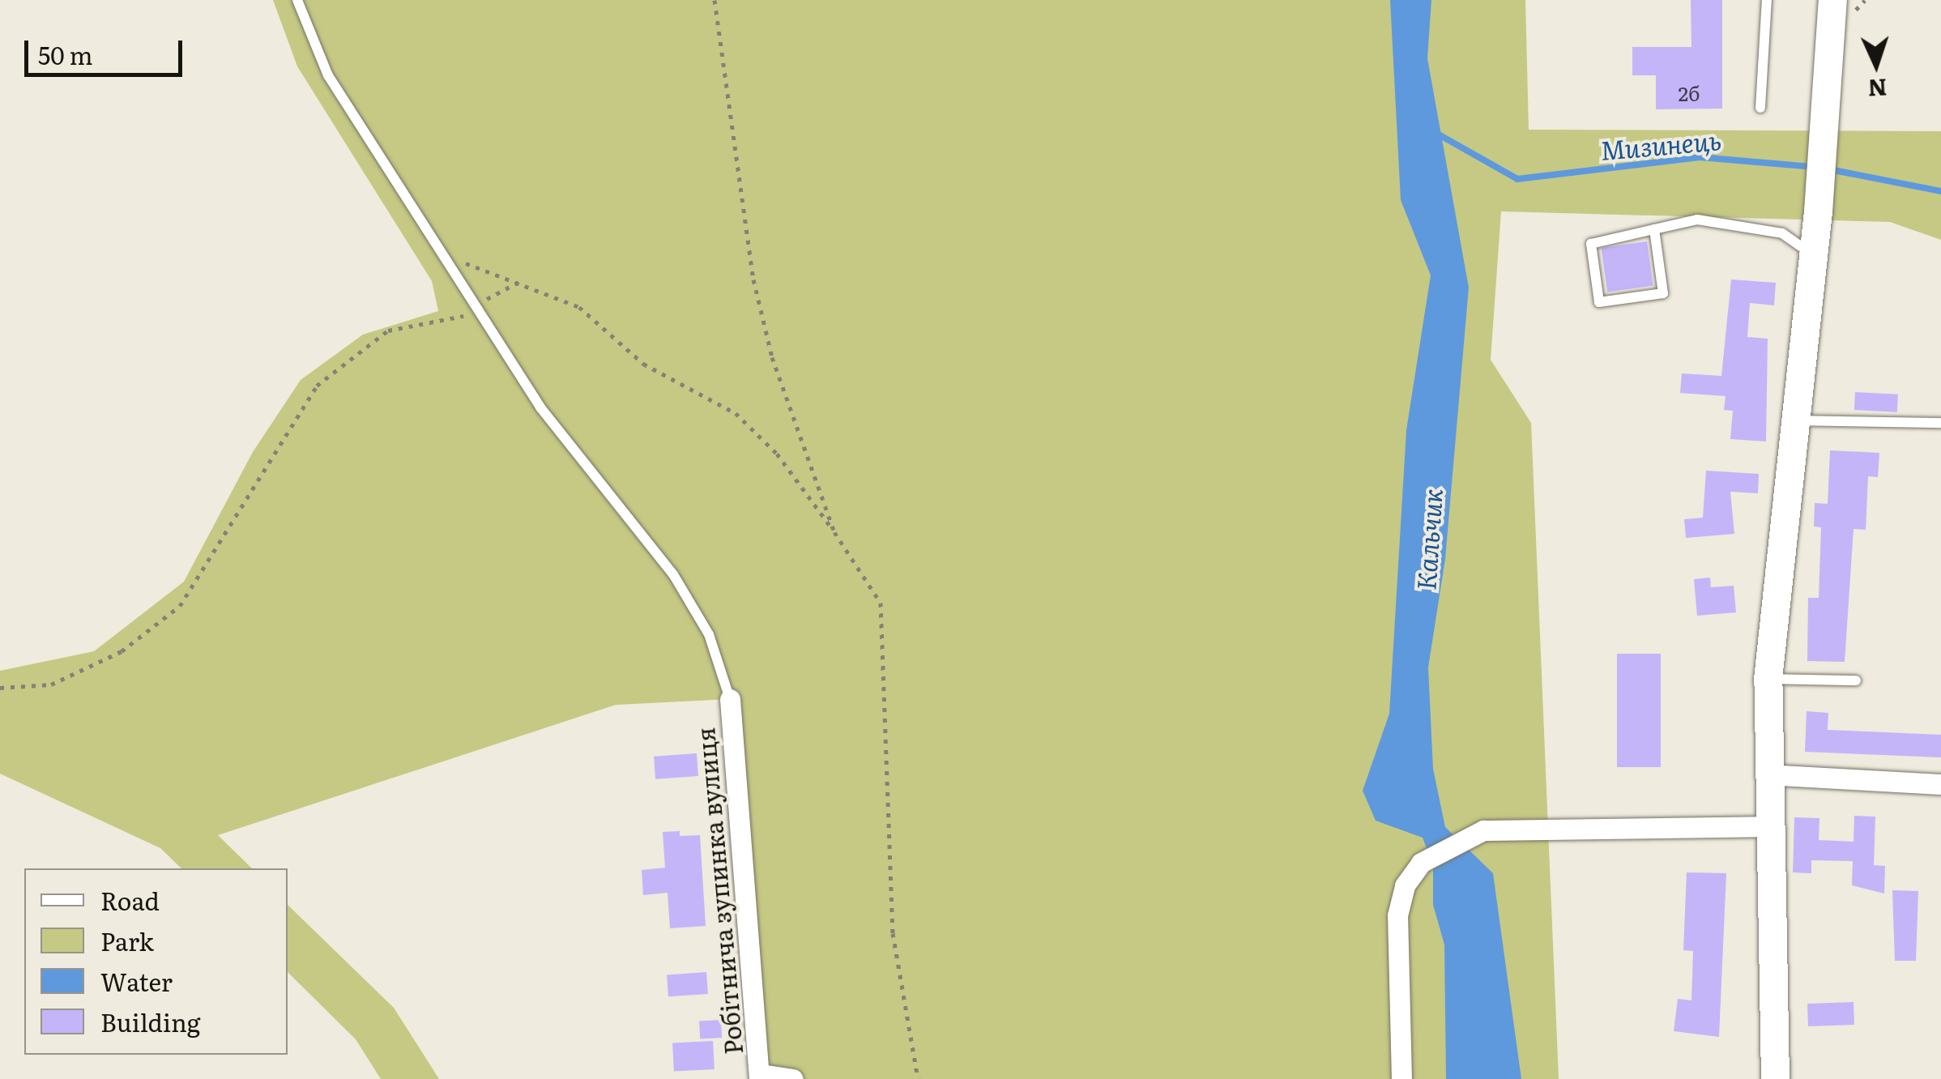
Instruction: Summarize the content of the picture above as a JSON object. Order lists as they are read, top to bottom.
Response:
{
  "streets": {
    "street": ["Робітнича зупинка вулиця"]
  },
  "water": ["Мизинець", "Кальчик"],
  "house_numbers": ["2б"],
  "legend": [
    "Road",
    "Park",
    "Water",
    "Building"
  ],
  "scale_bar": "50 m",
  "north": "bottom"
}
